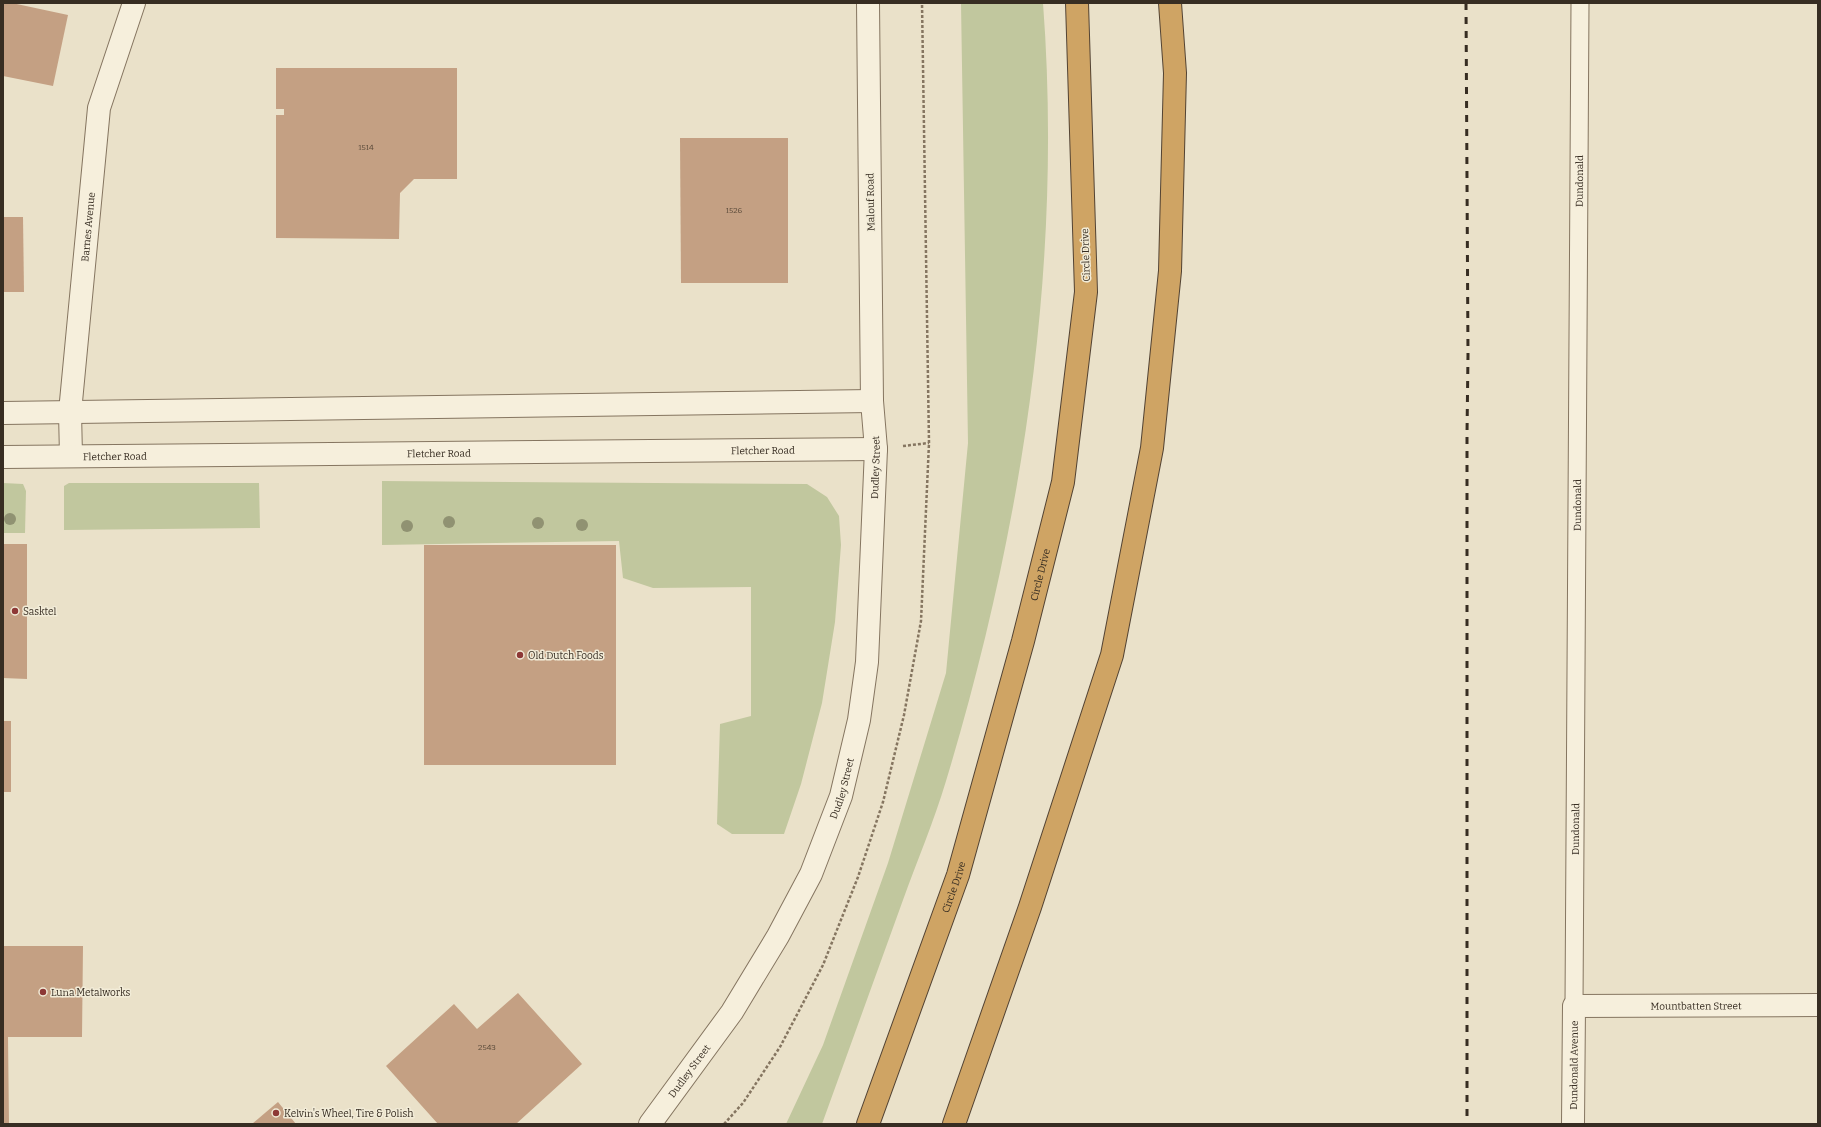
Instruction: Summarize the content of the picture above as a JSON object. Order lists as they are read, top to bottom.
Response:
{
  "streets": {
    "highway": ["Circle Drive"],
    "street": [
      "Malouf Road",
      "Barnes Avenue",
      "Fletcher Road",
      "Dudley Street",
      "Mountbatten Street",
      "Dundonald Avenue"
    ],
    "lane": ["Dundonald"]
  },
  "crossings": [
    ["Dundonald", "Mountbatten Street"],
    ["Dundonald", "Dundonald Avenue"],
    ["Malouf Road", "Dudley Street"],
    ["Barnes Avenue", "Fletcher Road"],
    ["Fletcher Road", "Dudley Street"],
    ["Mountbatten Street", "Dundonald Avenue"]
  ],
  "places": [
    "Sasktel",
    "Old Dutch Foods",
    "Luna Metalworks",
    "Kelvin's Wheel, Tire & Polish"
  ],
  "house_numbers": ["1514", "1526", "2543"]
}
